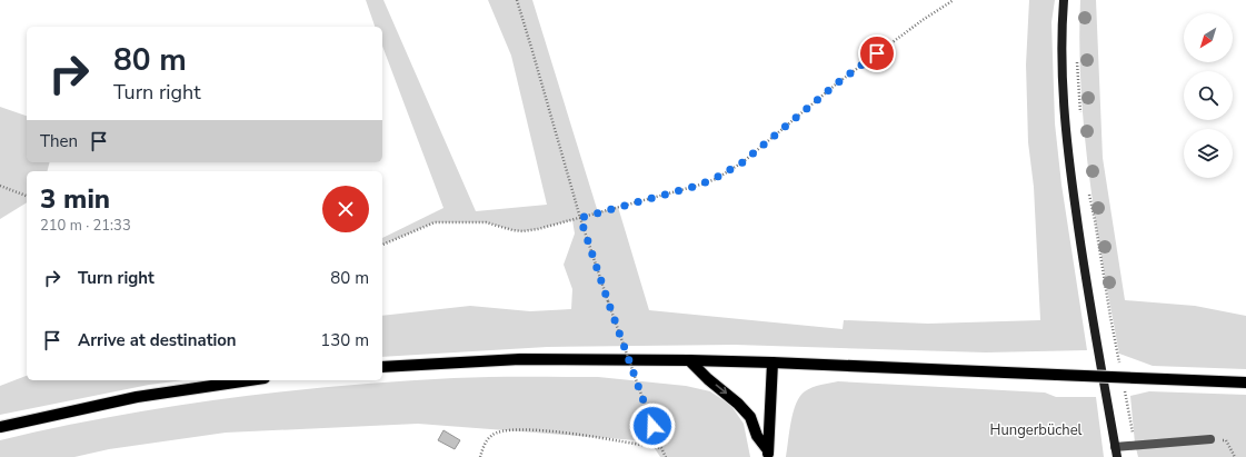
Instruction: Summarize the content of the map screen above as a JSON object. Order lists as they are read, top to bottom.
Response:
{
  "parks": ["Hungerbüchel"],
  "north": "bottom left",
  "page": {
    "turn": ["80 m", "Turn right"],
    "then": "Then",
    "heading": ["3 min", "210 m · 21:33"],
    "list": [
      {
        "name": "Turn right",
        "value": "80 m"
      },
      {
        "name": "Arrive at destination",
        "value": "130 m"
      }
    ]
  }
}
